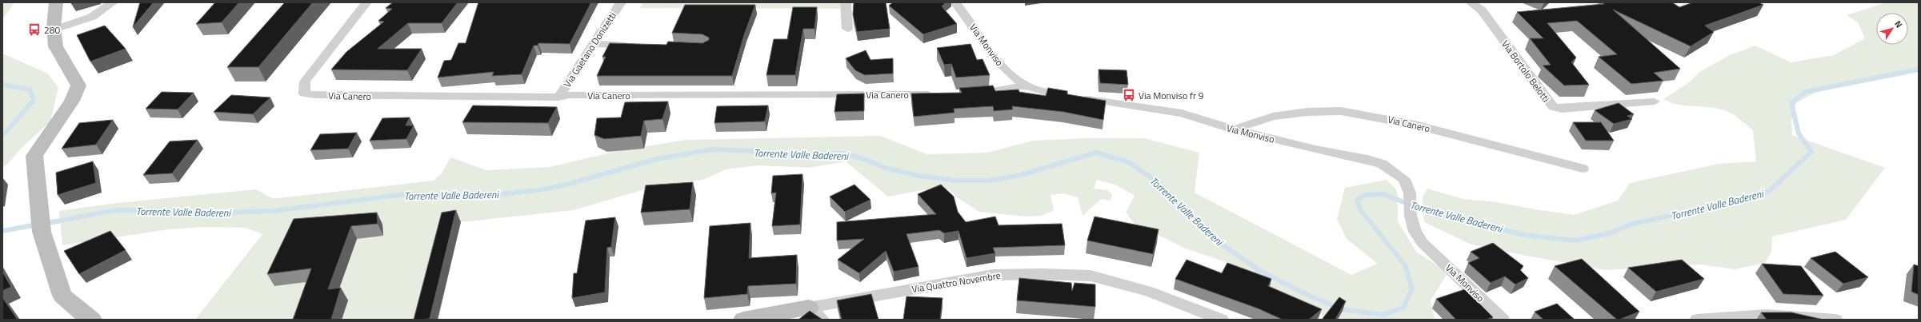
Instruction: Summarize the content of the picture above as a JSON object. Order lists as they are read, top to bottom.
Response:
{
  "streets": {
    "street": [
      "Via Monviso",
      "Via Gaetano Donizetti",
      "Via Bortolo Belotti",
      "Via Canero",
      "Via Quattro Novembre"
    ]
  },
  "crossings": [
    ["Via Monviso", "Via Canero"],
    ["Via Gaetano Donizetti", "Via Canero"]
  ],
  "water": ["Torrente Valle Badereni"],
  "places": {
    "bus stop": ["280", "Via Monviso fr 9"]
  },
  "north": "top right"
}
